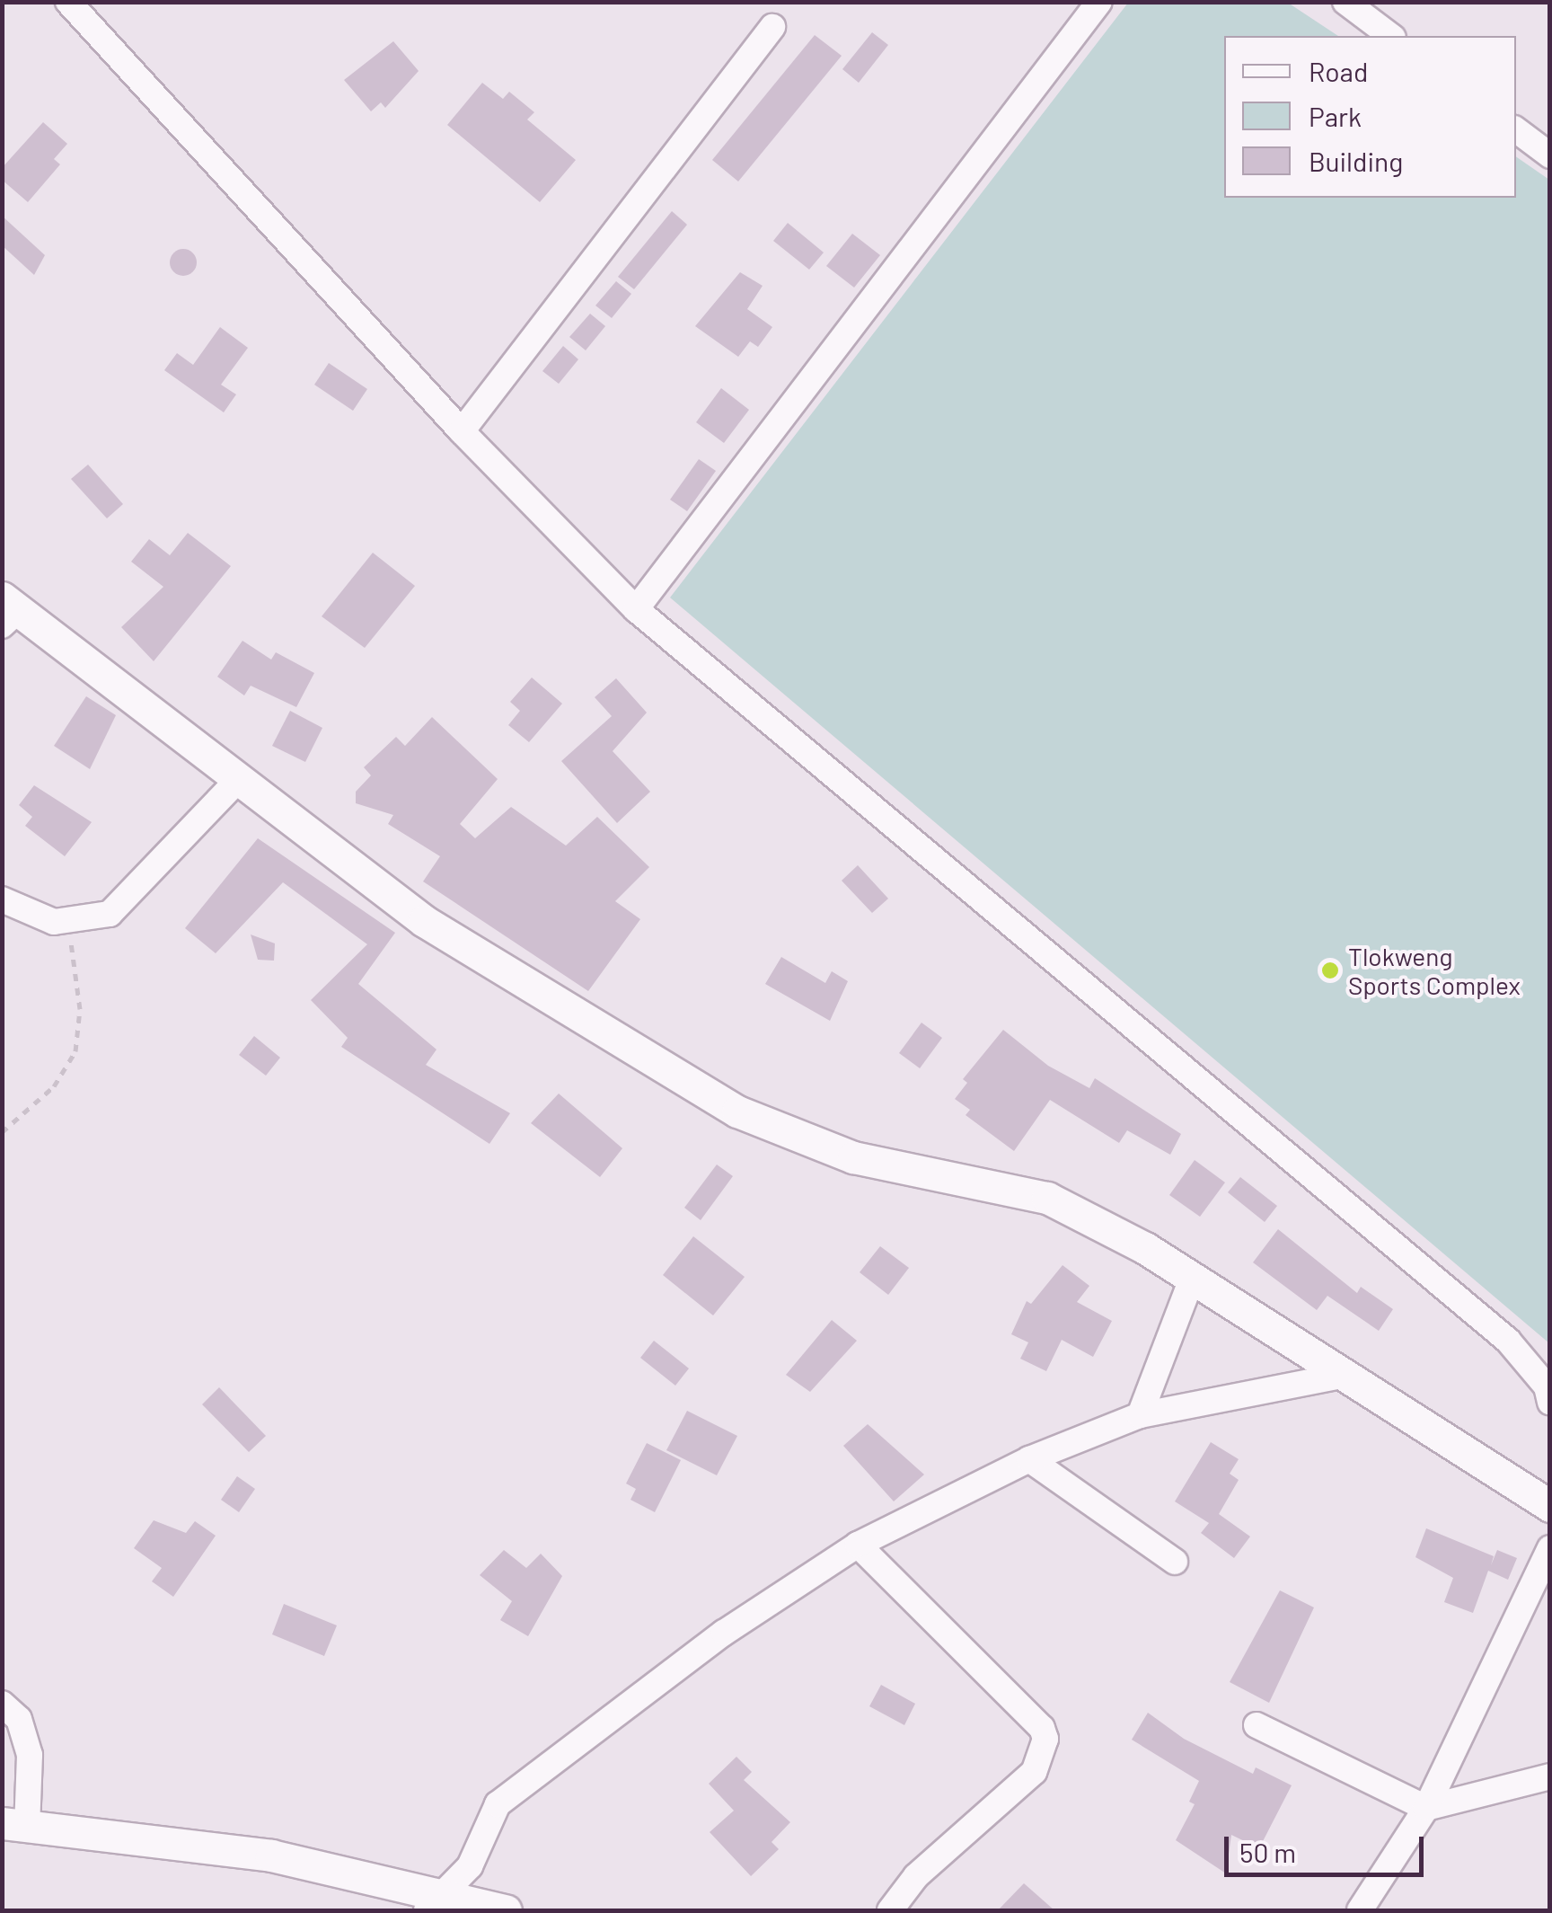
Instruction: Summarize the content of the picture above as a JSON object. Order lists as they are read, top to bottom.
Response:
{
  "places": ["Tlokweng Sports Complex"],
  "legend": ["Road", "Park", "Building"],
  "scale_bar": "50 m"
}
